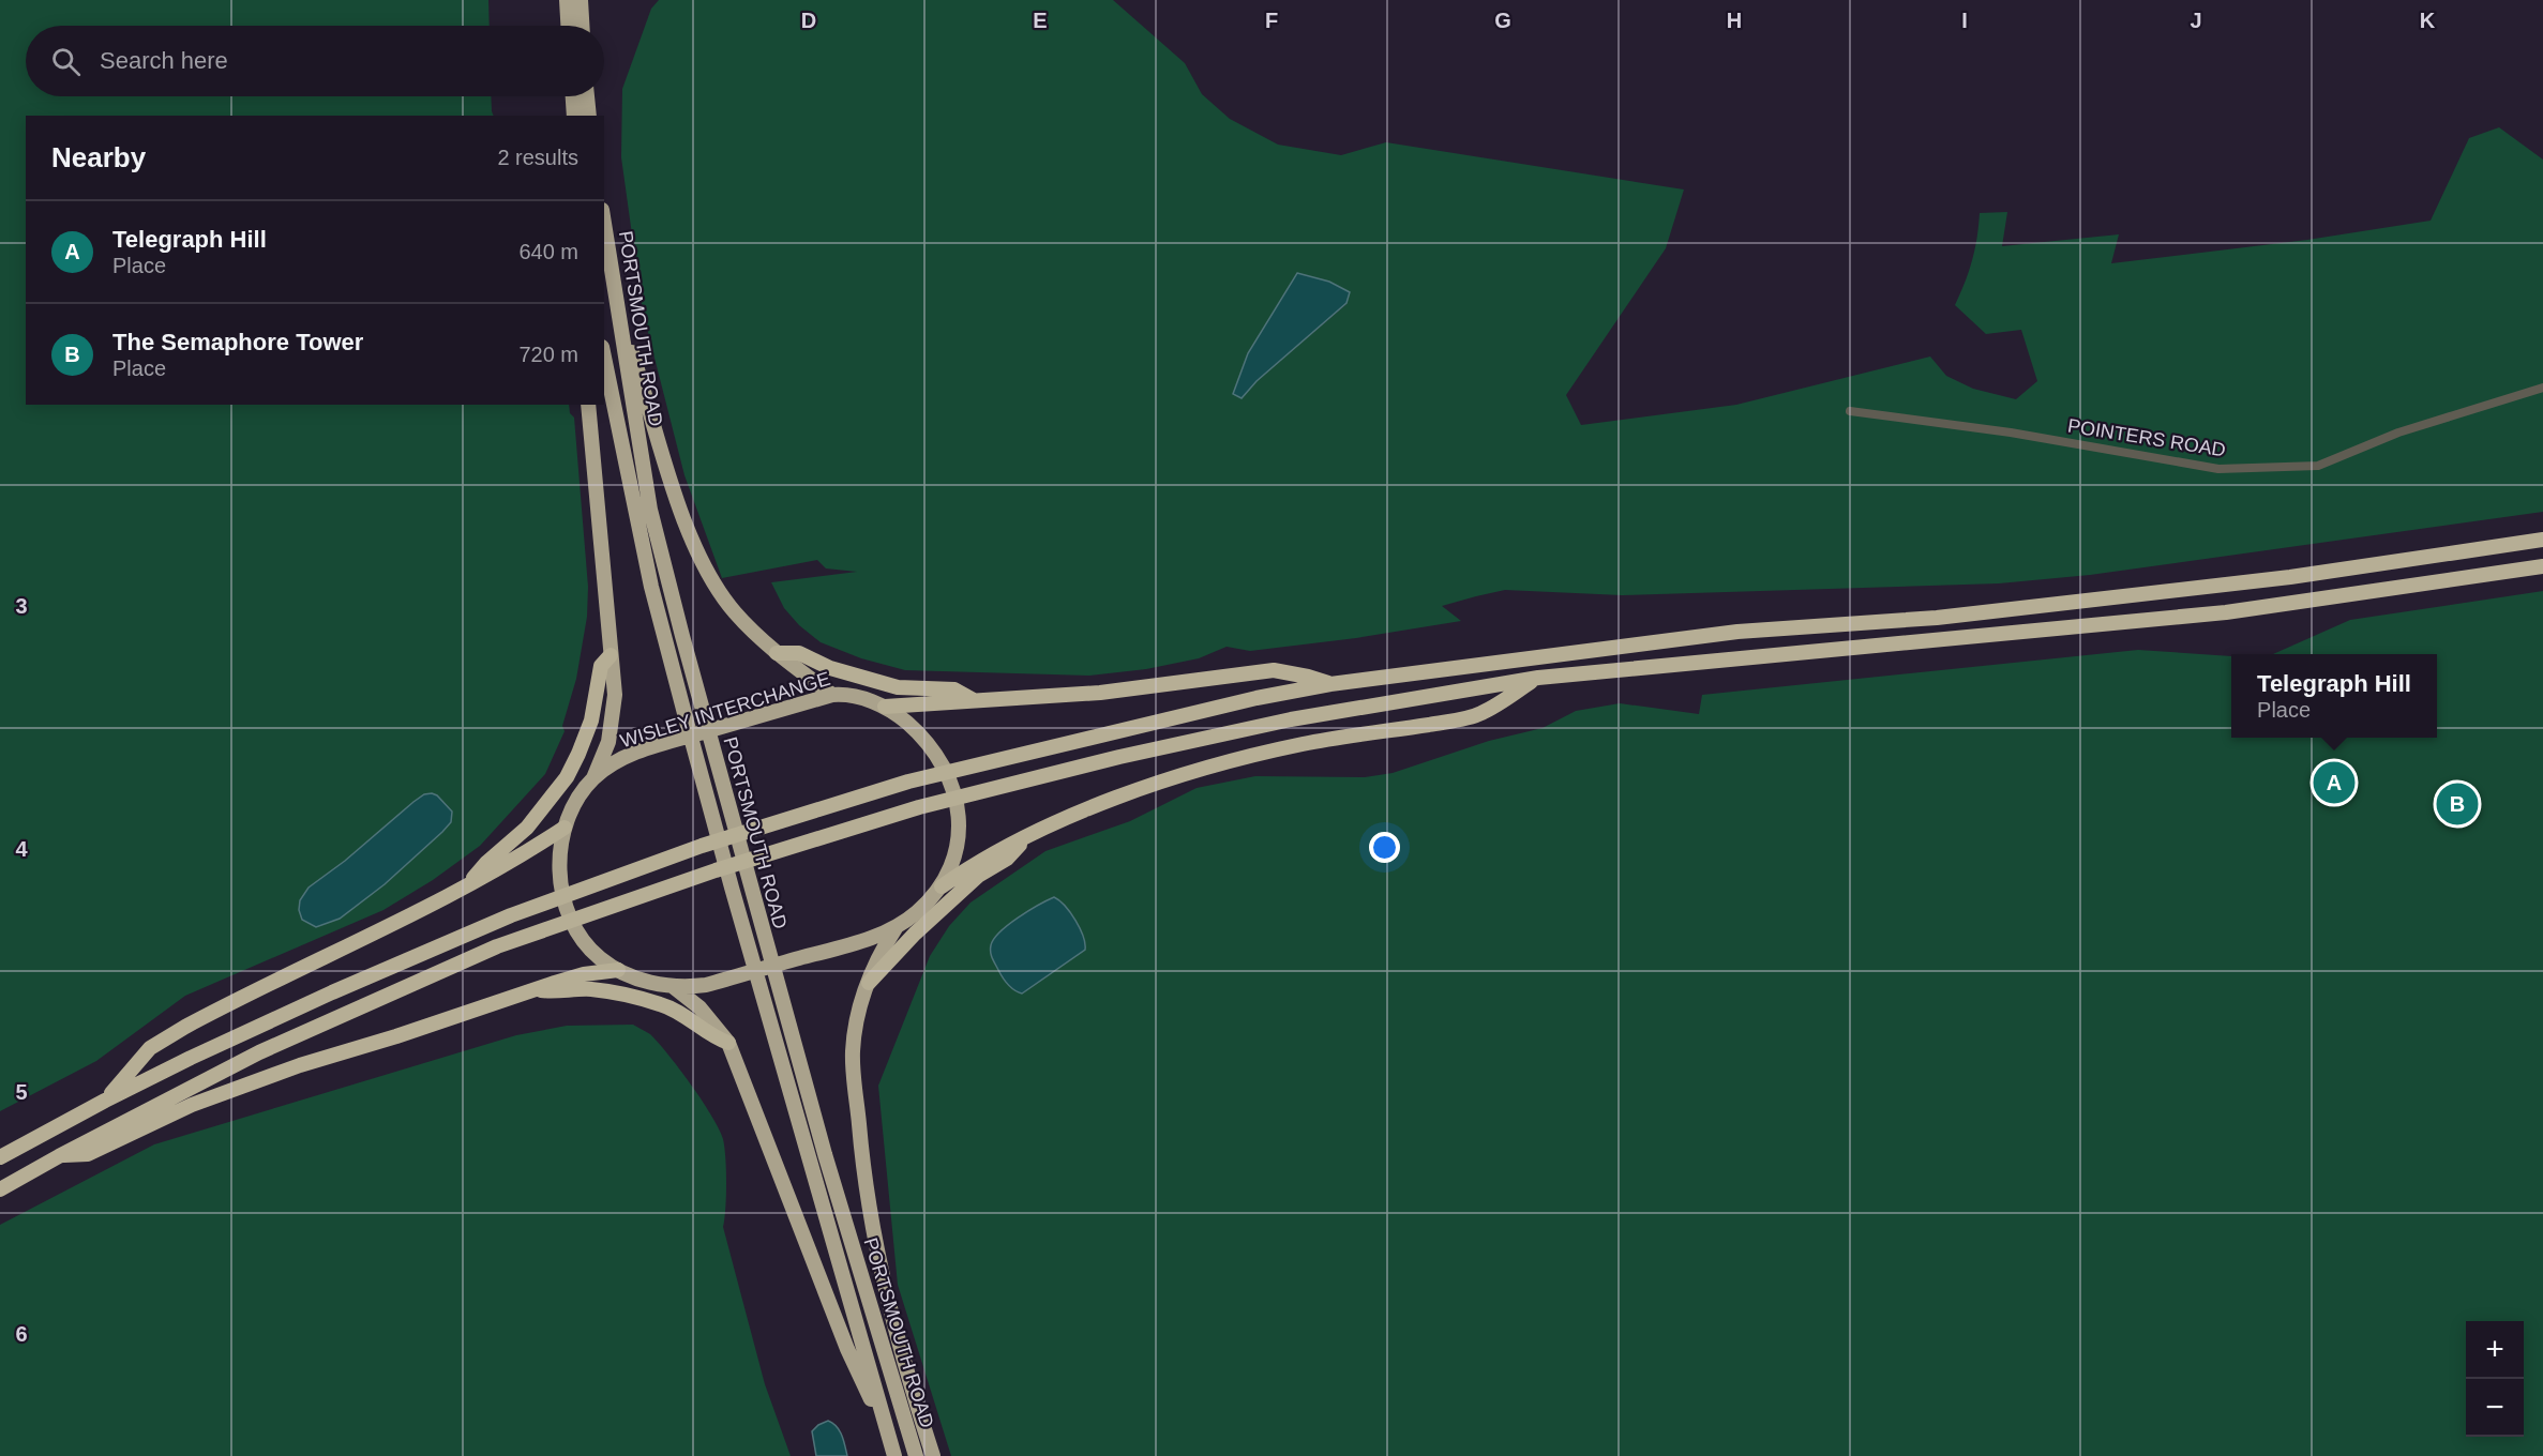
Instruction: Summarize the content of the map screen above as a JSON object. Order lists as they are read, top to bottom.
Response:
{
  "streets": {
    "highway": ["PORTSMOUTH ROAD", "WISLEY INTERCHANGE"],
    "street": ["POINTERS ROAD"]
  },
  "page": {
    "search": "Search here",
    "heading": ["Nearby", "2 results"],
    "list": [
      {
        "mark": "A",
        "name": "Telegraph Hill",
        "note": "Place",
        "value": "640 m"
      },
      {
        "mark": "B",
        "name": "The Semaphore Tower",
        "note": "Place",
        "value": "720 m"
      }
    ],
    "popup": ["Telegraph Hill", "Place"],
    "pins": ["A", "B"],
    "map_buttons": ["+", "−"]
  },
  "grid": {
    "columns": [
      "D",
      "E",
      "F",
      "G",
      "H",
      "I",
      "J",
      "K"
    ],
    "rows": [
      "3",
      "4",
      "5",
      "6"
    ]
  }
}
